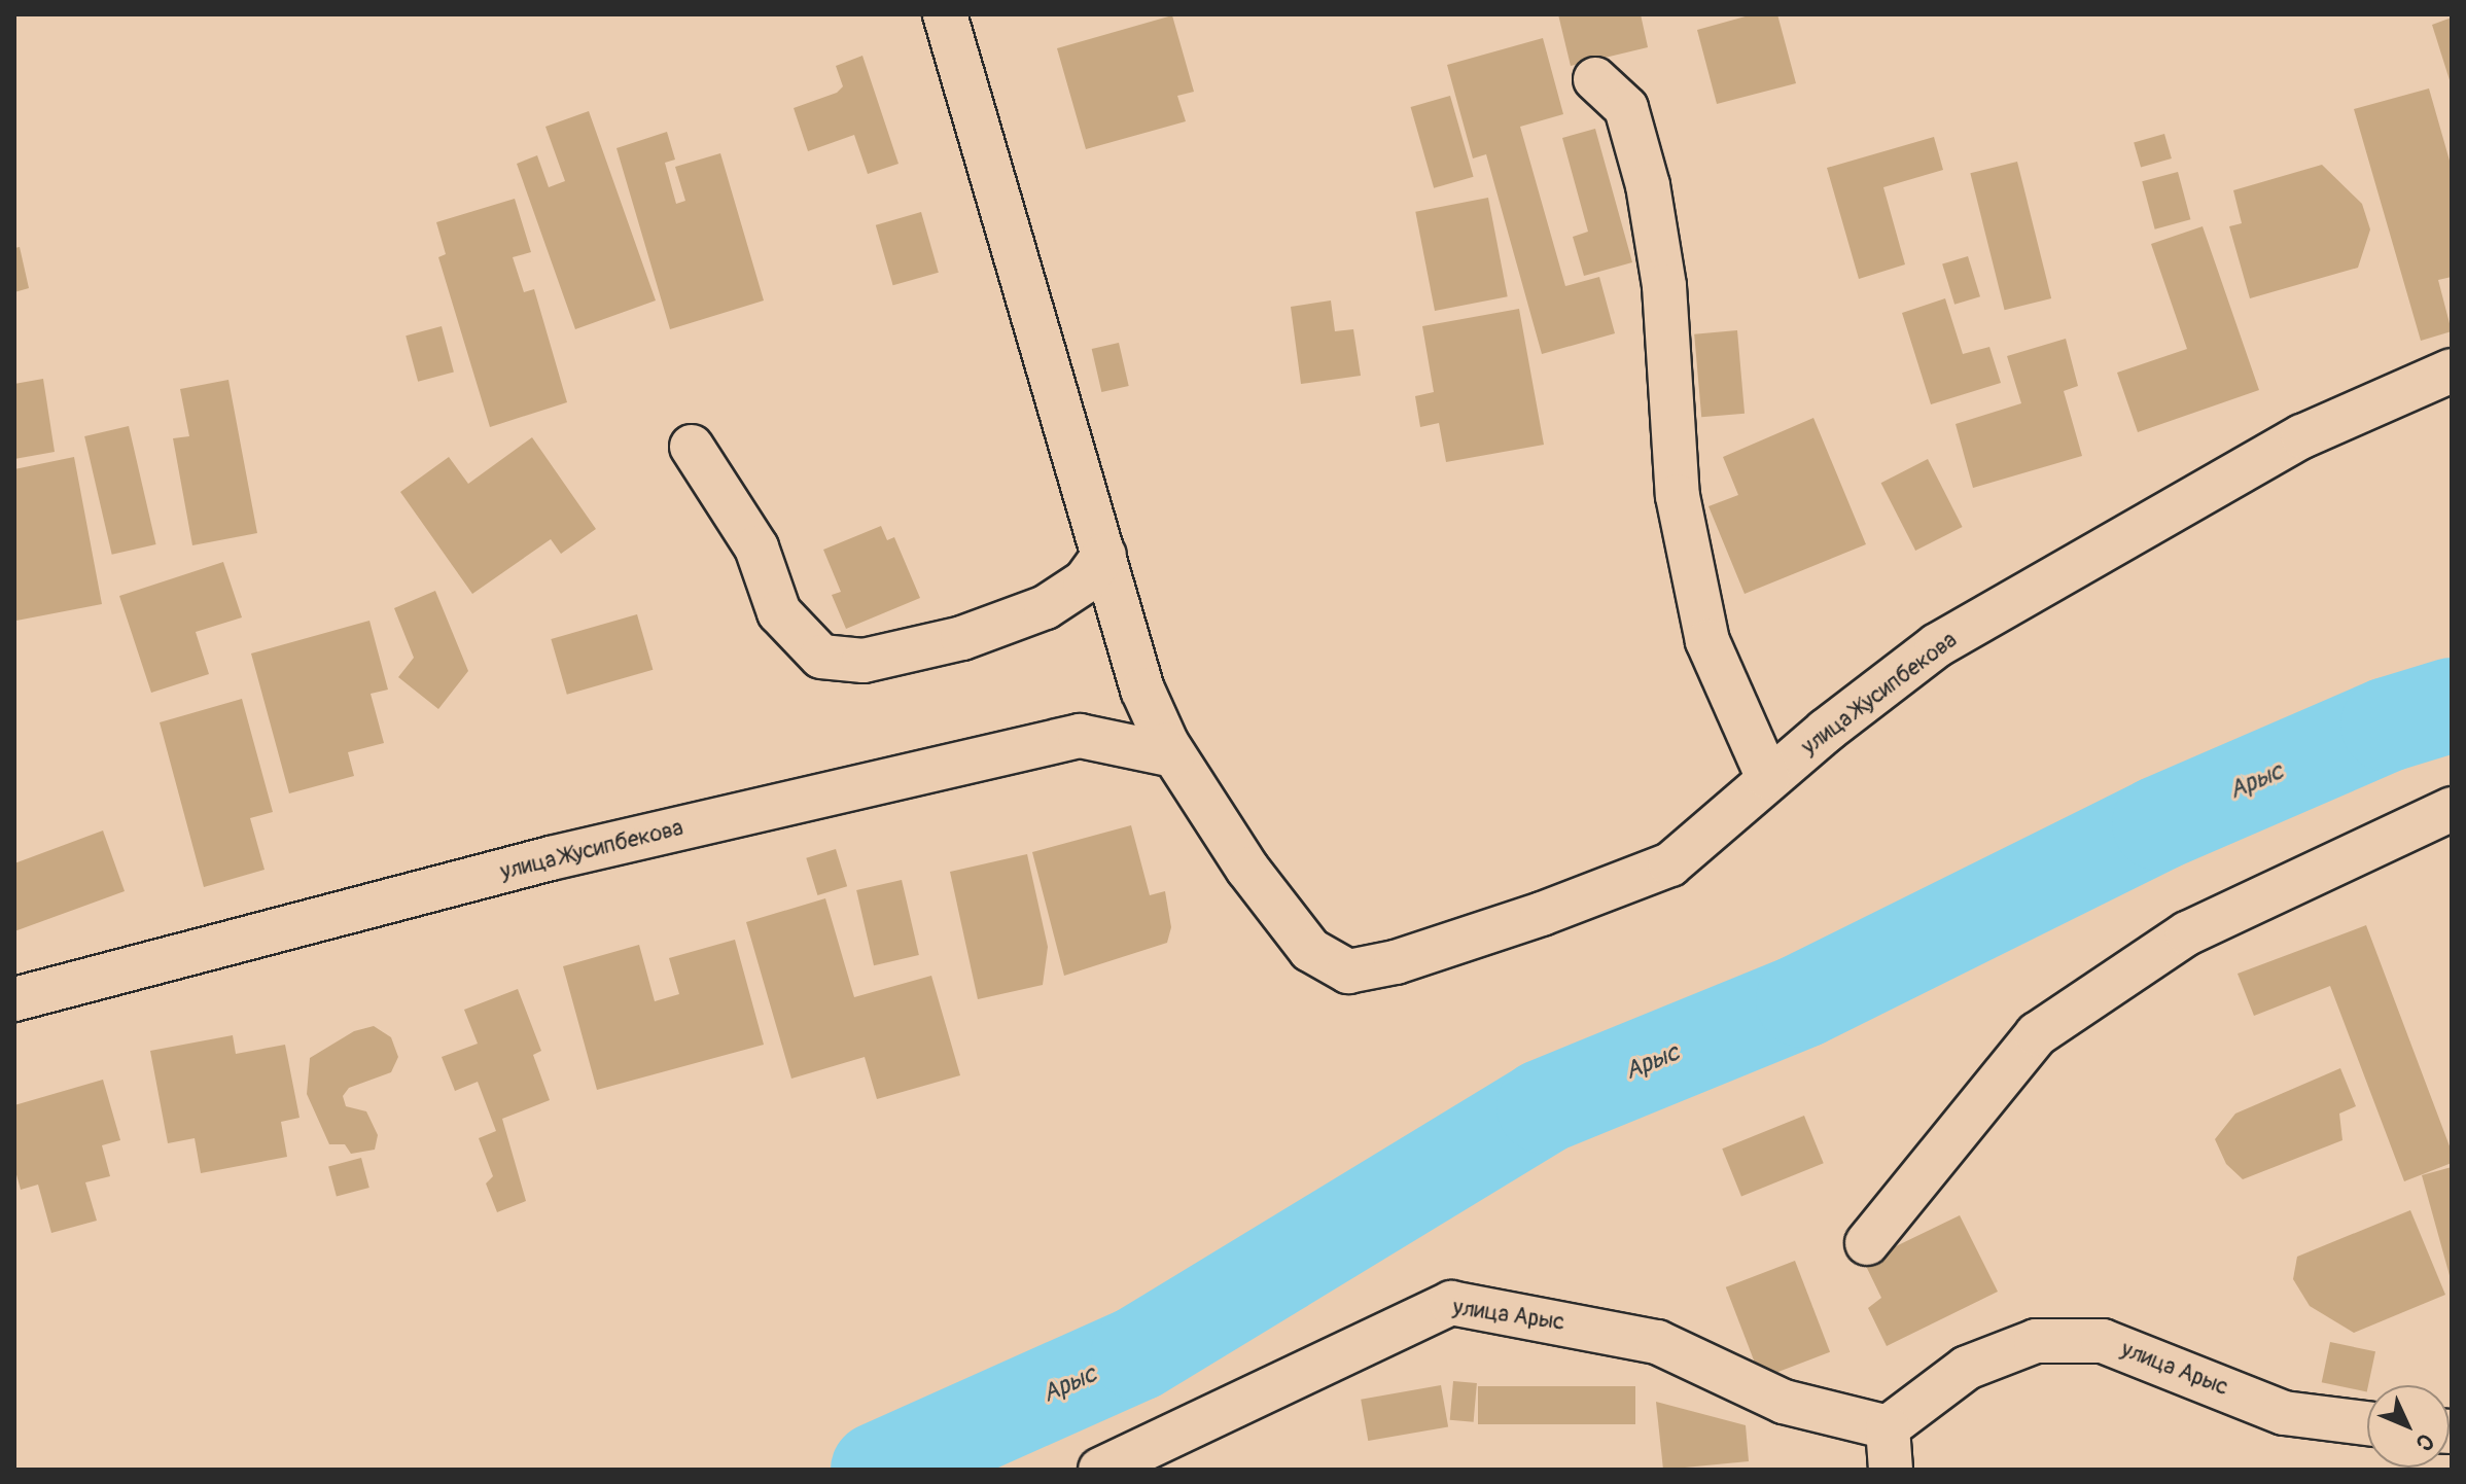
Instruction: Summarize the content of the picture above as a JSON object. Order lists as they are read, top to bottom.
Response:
{
  "streets": {
    "street": ["улица Жусипбекова", "улица Арыс"]
  },
  "water": ["Арыс"],
  "north": "bottom right"
}
